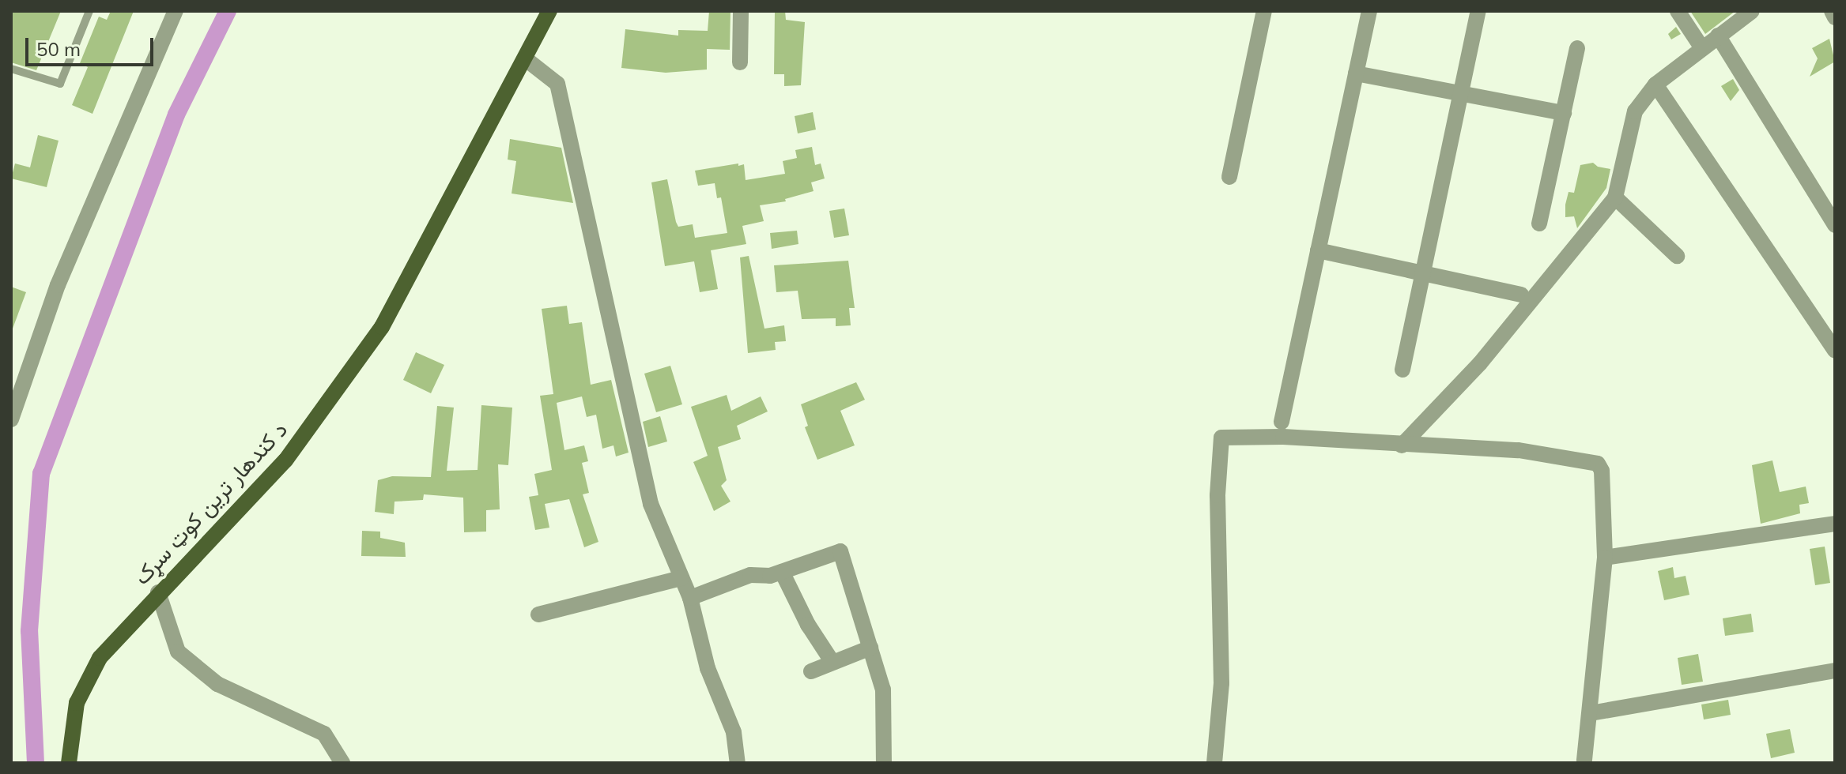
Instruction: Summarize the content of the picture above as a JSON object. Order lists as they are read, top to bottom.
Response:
{
  "streets": {
    "main road": ["د کندهار ترين کوټ سړک"]
  },
  "scale_bar": "50 m"
}
